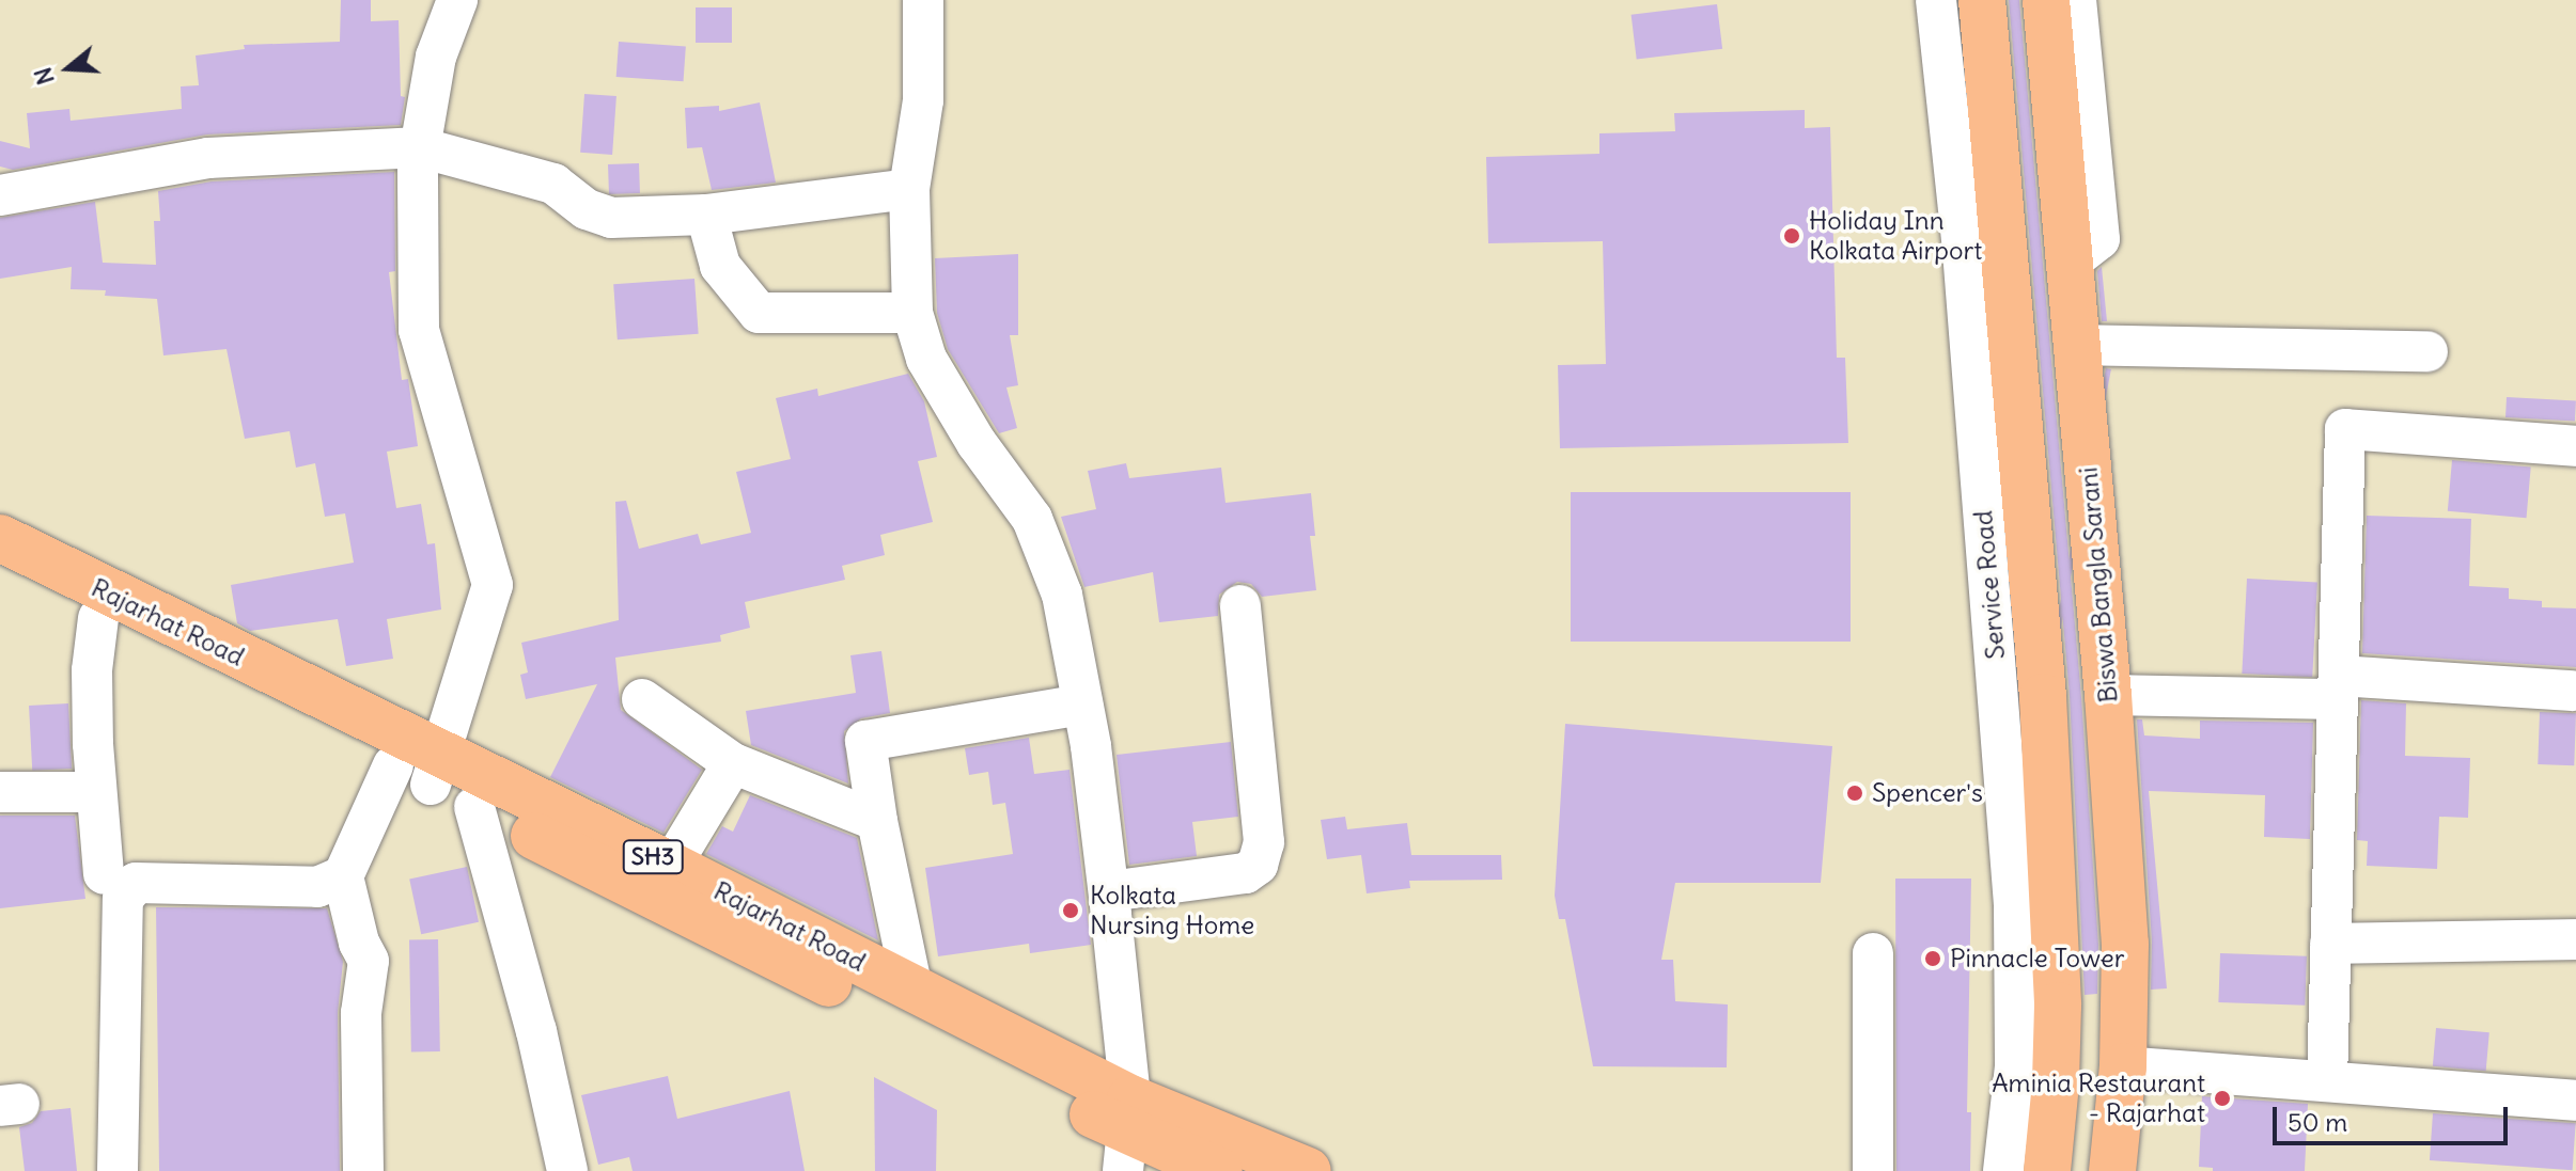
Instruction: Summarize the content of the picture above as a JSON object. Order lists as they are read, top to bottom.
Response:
{
  "streets": {
    "main road": ["Biswa Bangla Sarani", "Rajarhat Road", "SH3"],
    "street": ["Service Road"]
  },
  "places": [
    "Holiday Inn Kolkata Airport",
    "Spencer's",
    "Kolkata Nursing Home",
    "Pinnacle Tower",
    "Aminia Restaurant - Rajarhat"
  ],
  "scale_bar": "50 m",
  "north": "left"
}
